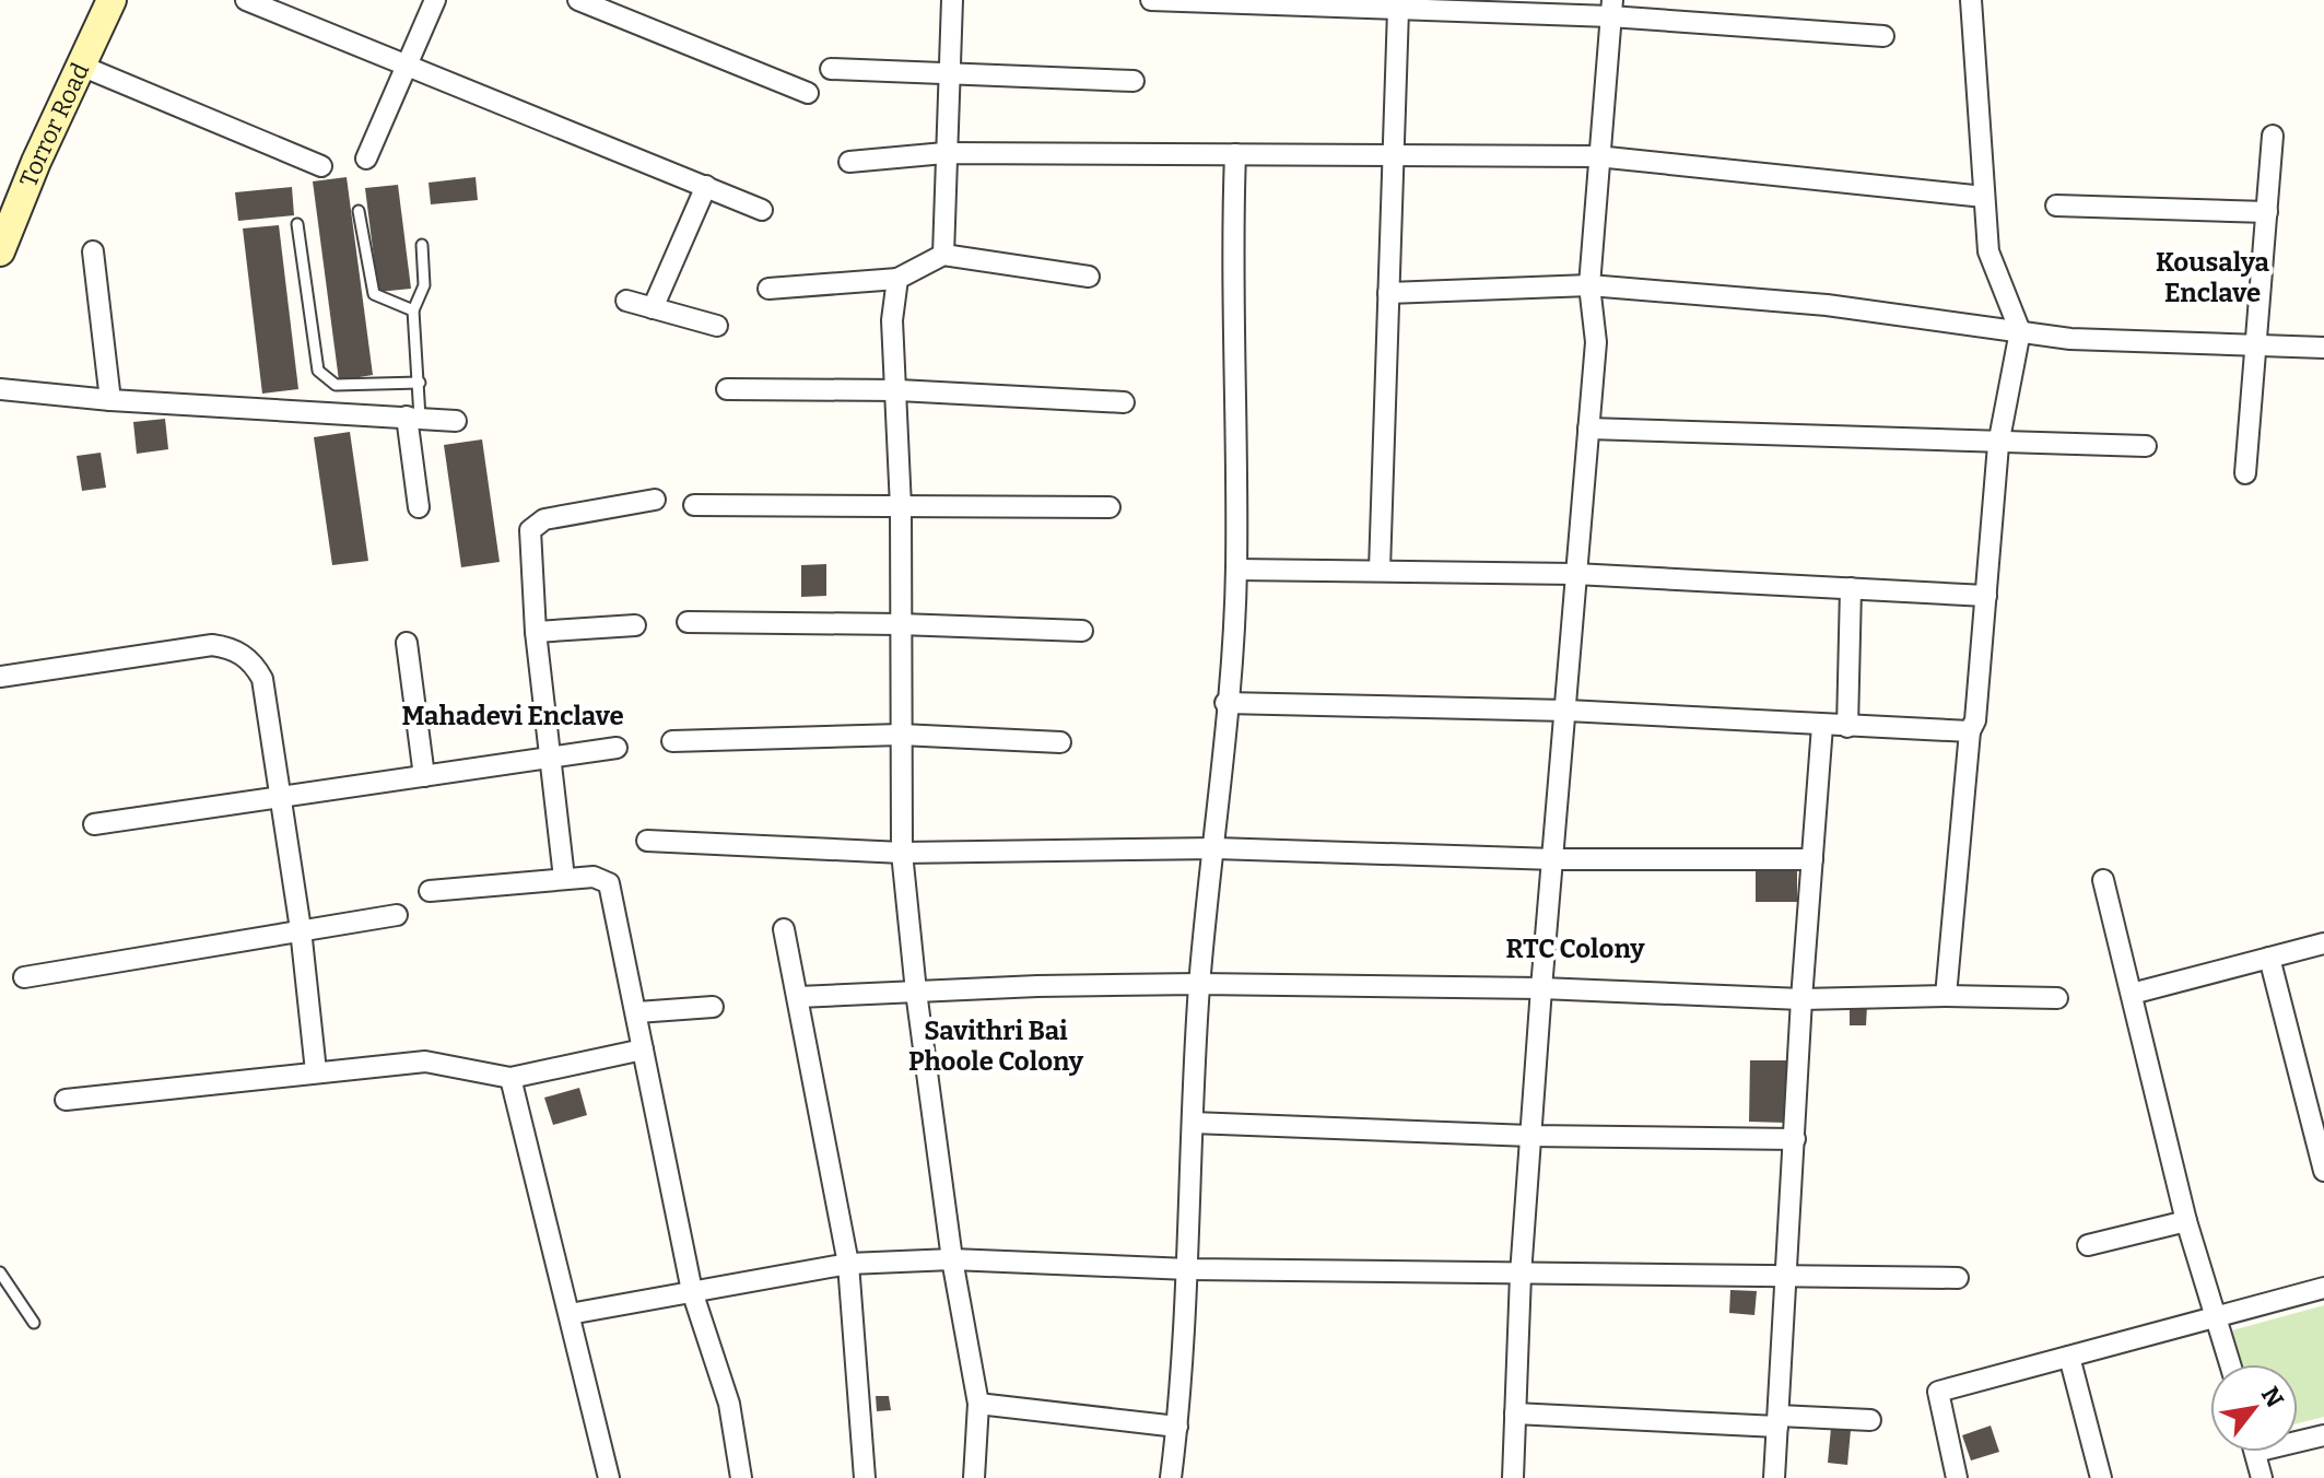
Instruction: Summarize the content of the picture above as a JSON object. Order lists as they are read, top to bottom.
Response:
{
  "streets": {
    "street": ["Torror Road"]
  },
  "districts": [
    "Kousalya Enclave",
    "Mahadevi Enclave",
    "RTC Colony",
    "Savithri Bai Phoole Colony"
  ],
  "north": "top right"
}
